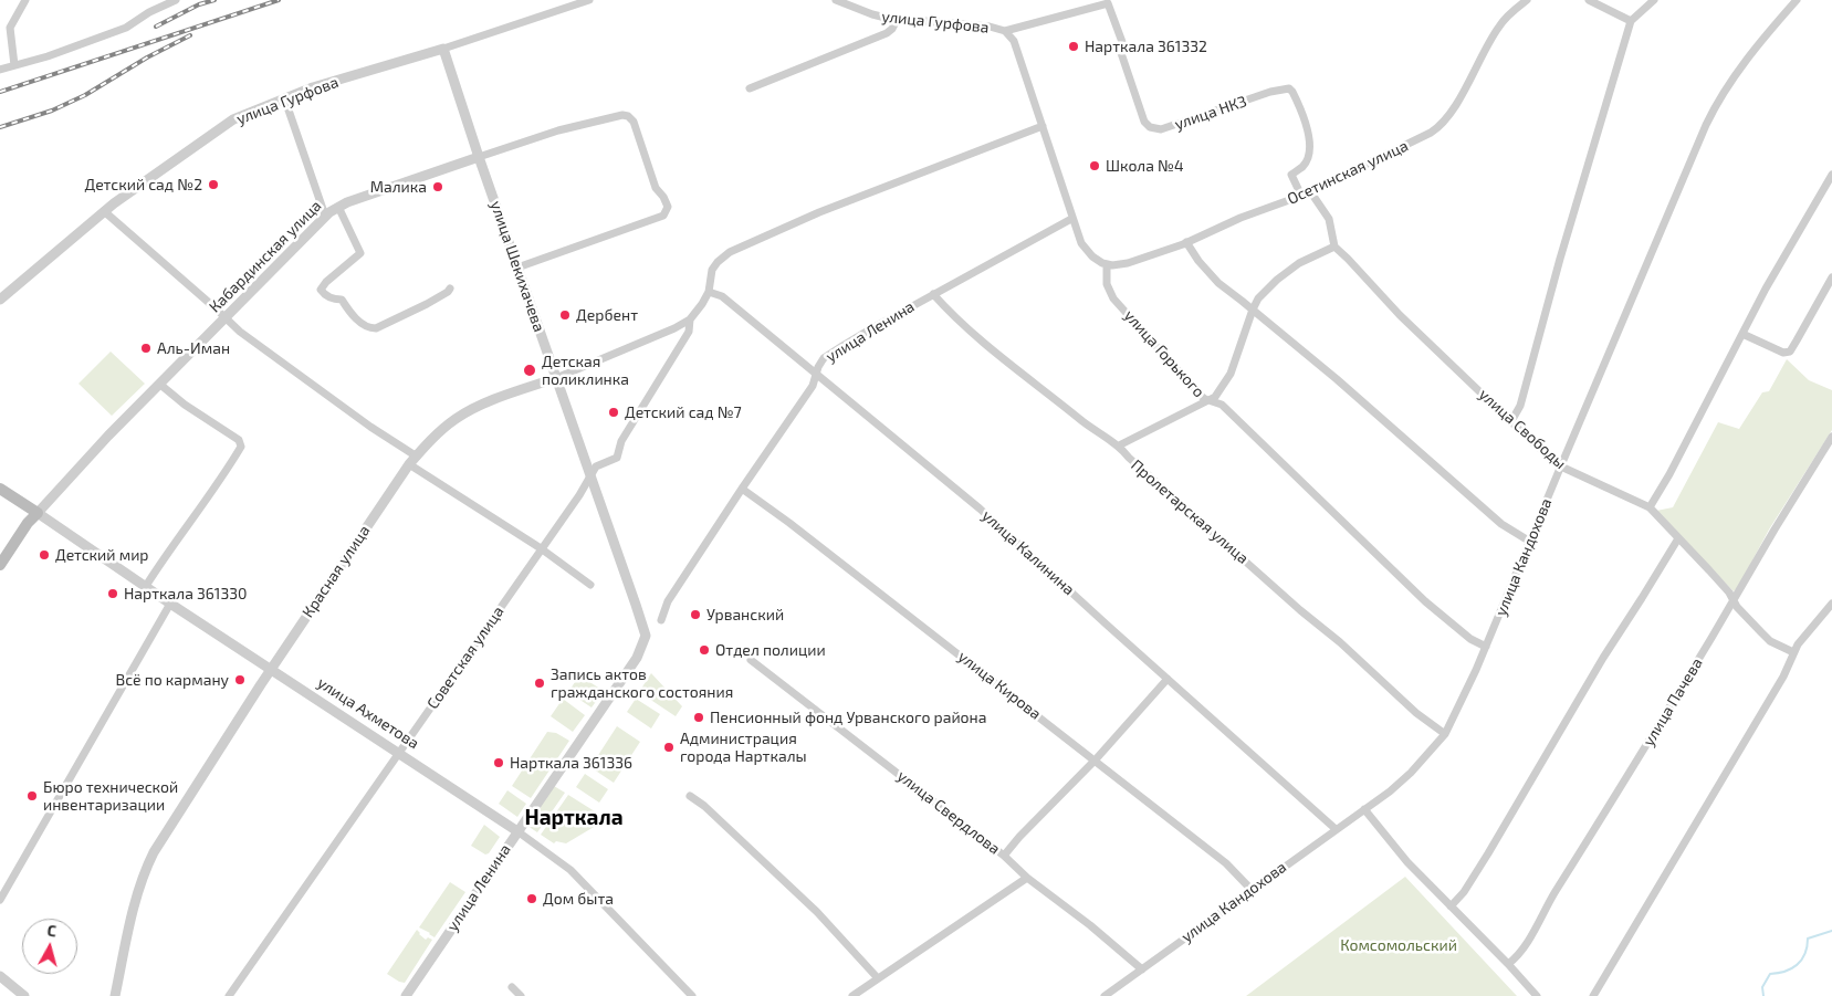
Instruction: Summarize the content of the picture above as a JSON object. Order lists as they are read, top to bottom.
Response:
{
  "streets": {
    "main road": ["Кабардинская улица", "улица Ахметова"],
    "street": [
      "улица Гурфова",
      "улица НКЗ",
      "Осетинская улица",
      "улица Шекихачева",
      "улица Ленина",
      "улица Горького",
      "улица Свободы",
      "Пролетарская улица",
      "улица Калинина",
      "улица Кандохова",
      "Красная улица",
      "Советская улица",
      "улица Кирова",
      "улица Пачева",
      "улица Свердлова"
    ]
  },
  "crossings": [
    ["улица Гурфова", "улица НКЗ"],
    ["улица Гурфова", "улица Шекихачева"],
    ["улица НКЗ", "Осетинская улица"],
    ["Осетинская улица", "улица Горького"],
    ["Кабардинская улица", "улица Шекихачева"],
    ["Кабардинская улица", "улица Ахметова"],
    ["улица Шекихачева", "улица Ленина"],
    ["улица Шекихачева", "Красная улица"],
    ["улица Шекихачева", "Советская улица"],
    ["улица Ленина", "Пролетарская улица"],
    ["улица Ленина", "улица Калинина"],
    ["улица Ленина", "улица Кирова"],
    ["улица Ленина", "улица Ахметова"],
    ["улица Горького", "улица Кандохова"],
    ["улица Свободы", "улица Кандохова"],
    ["улица Свободы", "улица Пачева"],
    ["Пролетарская улица", "улица Кандохова"],
    ["улица Калинина", "улица Кандохова"],
    ["улица Калинина", "Красная улица"],
    ["улица Кандохова", "улица Кирова"],
    ["улица Кандохова", "улица Свердлова"],
    ["Красная улица", "Советская улица"],
    ["Красная улица", "улица Ахметова"],
    ["Советская улица", "улица Ахметова"]
  ],
  "districts": ["Нарткала"],
  "parks": ["Комсомольский"],
  "places": [
    "Нарткала 361332",
    "Школа №4",
    "Детский сад №2",
    "Малика",
    "Дербент",
    "Аль-Иман",
    "Детская поликлинка",
    "Детский сад №7",
    "Детский мир",
    "Нарткала 361330",
    "Урванский",
    "Отдел полиции",
    "Всё по карману",
    "Запись актов гражданского состояния",
    "Пенсионный фонд Урванского района",
    "Администрация города Нарткалы",
    "Нарткала 361336",
    "Бюро технической инвентаризации",
    "Дом быта"
  ],
  "north": "top"
}
